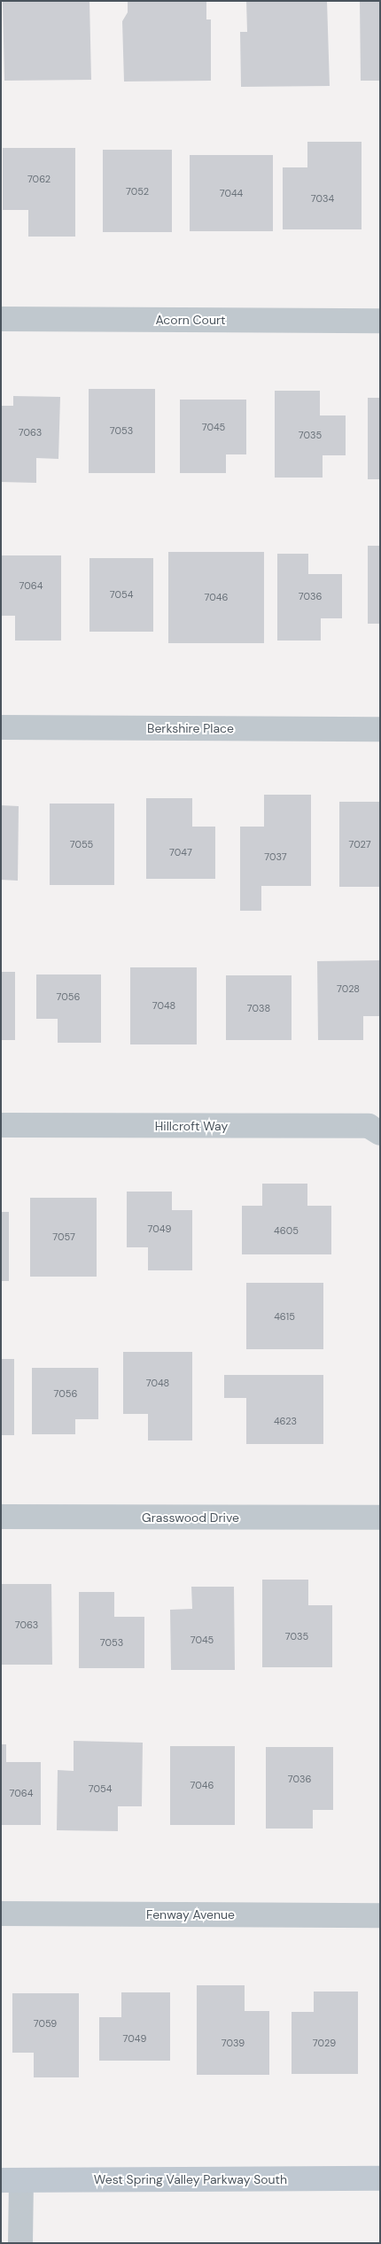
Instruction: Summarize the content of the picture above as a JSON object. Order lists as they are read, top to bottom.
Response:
{
  "streets": {
    "street": [
      "Acorn Court",
      "Berkshire Place",
      "Hillcroft Way",
      "Grasswood Drive",
      "Fenway Avenue",
      "West Spring Valley Parkway South"
    ]
  },
  "house_numbers": [
    "7062",
    "7052",
    "7044",
    "7034",
    "7045",
    "7053",
    "7063",
    "7035",
    "7064",
    "7054",
    "7036",
    "7046",
    "7055",
    "7027",
    "7047",
    "7037",
    "7028",
    "7056",
    "7048",
    "7038",
    "7049",
    "4605",
    "7057",
    "4615",
    "7048",
    "7056",
    "4623",
    "7063",
    "7035",
    "7045",
    "7053",
    "7036",
    "7046",
    "7054",
    "7064",
    "7059",
    "7049",
    "7039",
    "7029"
  ]
}
